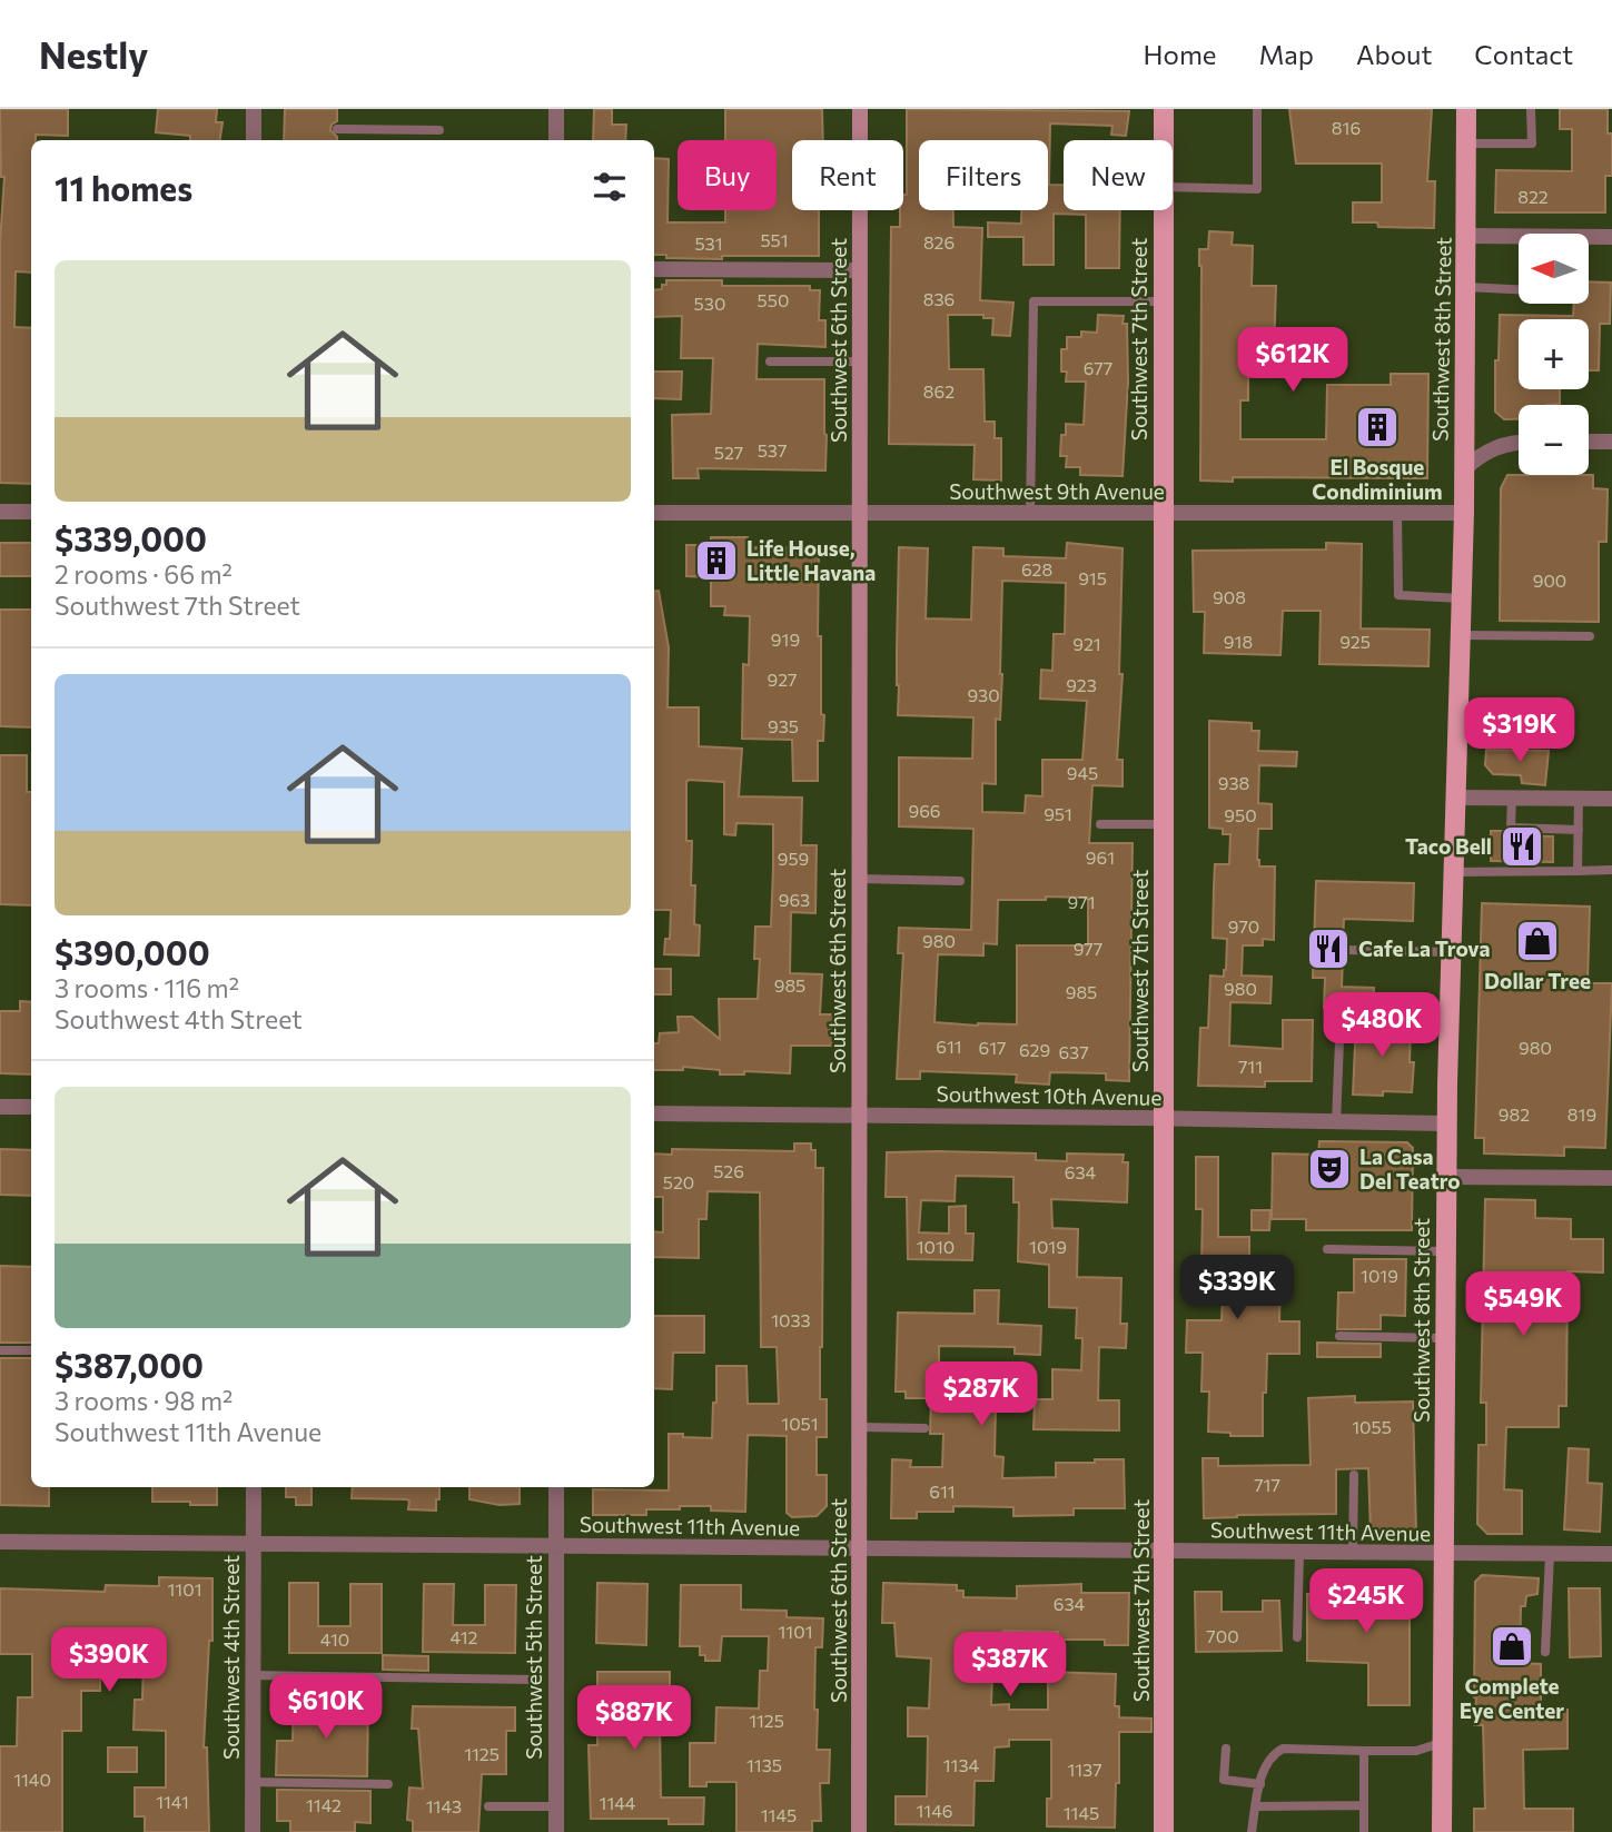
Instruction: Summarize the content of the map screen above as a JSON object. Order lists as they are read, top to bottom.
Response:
{
  "streets": {
    "main road": ["Southwest 7th Street", "Southwest 8th Street"],
    "street": [
      "Southwest 6th Street",
      "Southwest 9th Avenue",
      "Southwest 10th Avenue",
      "Southwest 11th Avenue",
      "Southwest 4th Street",
      "Southwest 5th Street"
    ]
  },
  "crossings": [
    ["Southwest 7th Street", "Southwest 9th Avenue"],
    ["Southwest 7th Street", "Southwest 10th Avenue"],
    ["Southwest 7th Street", "Southwest 11th Avenue"],
    ["Southwest 8th Street", "Southwest 9th Avenue"],
    ["Southwest 8th Street", "Southwest 10th Avenue"],
    ["Southwest 8th Street", "Southwest 11th Avenue"],
    ["Southwest 6th Street", "Southwest 9th Avenue"],
    ["Southwest 6th Street", "Southwest 10th Avenue"],
    ["Southwest 6th Street", "Southwest 11th Avenue"],
    ["Southwest 11th Avenue", "Southwest 4th Street"],
    ["Southwest 11th Avenue", "Southwest 5th Street"]
  ],
  "places": {
    "building": ["El Bosque Condiminium", "Life House, Little Havana"],
    "restaurant": ["Taco Bell", "Cafe La Trova"],
    "shop": ["Dollar Tree", "Complete Eye Center"],
    "theatre": ["La Casa Del Teatro"]
  },
  "house_numbers": [
    "816",
    "822",
    "551",
    "826",
    "531",
    "836",
    "550",
    "530",
    "677",
    "862",
    "537",
    "527",
    "628",
    "915",
    "900",
    "908",
    "919",
    "918",
    "925",
    "921",
    "927",
    "923",
    "930",
    "935",
    "945",
    "938",
    "966",
    "951",
    "950",
    "961",
    "959",
    "963",
    "971",
    "970",
    "980",
    "977",
    "985",
    "980",
    "985",
    "611",
    "617",
    "980",
    "629",
    "637",
    "711",
    "982",
    "819",
    "526",
    "634",
    "520",
    "1010",
    "1019",
    "1019",
    "1033",
    "1051",
    "1055",
    "717",
    "611",
    "1101",
    "634",
    "1101",
    "700",
    "412",
    "410",
    "1125",
    "1125",
    "1135",
    "1134",
    "1137",
    "1140",
    "1141",
    "1144",
    "1142",
    "1143",
    "1146",
    "1145",
    "1145"
  ],
  "north": "left",
  "page": {
    "header": "Nestly",
    "nav": [
      "Home",
      "Map",
      "About",
      "Contact"
    ],
    "chip": [
      "Buy",
      "Rent",
      "Filters",
      "New"
    ],
    "heading": "11 homes",
    "map_buttons": ["+", "−"],
    "list": [
      {
        "name": "$339,000",
        "note": "2 rooms · 66 m² · Southwest 7th Street"
      },
      {
        "name": "$390,000",
        "note": "3 rooms · 116 m² · Southwest 4th Street"
      },
      {
        "name": "$387,000",
        "note": "3 rooms · 98 m² · Southwest 11th Avenue"
      }
    ],
    "price": [
      "$612K",
      "$319K",
      "$480K",
      "$339K",
      "$549K",
      "$287K",
      "$245K",
      "$390K",
      "$387K",
      "$610K",
      "$887K"
    ]
  }
}
